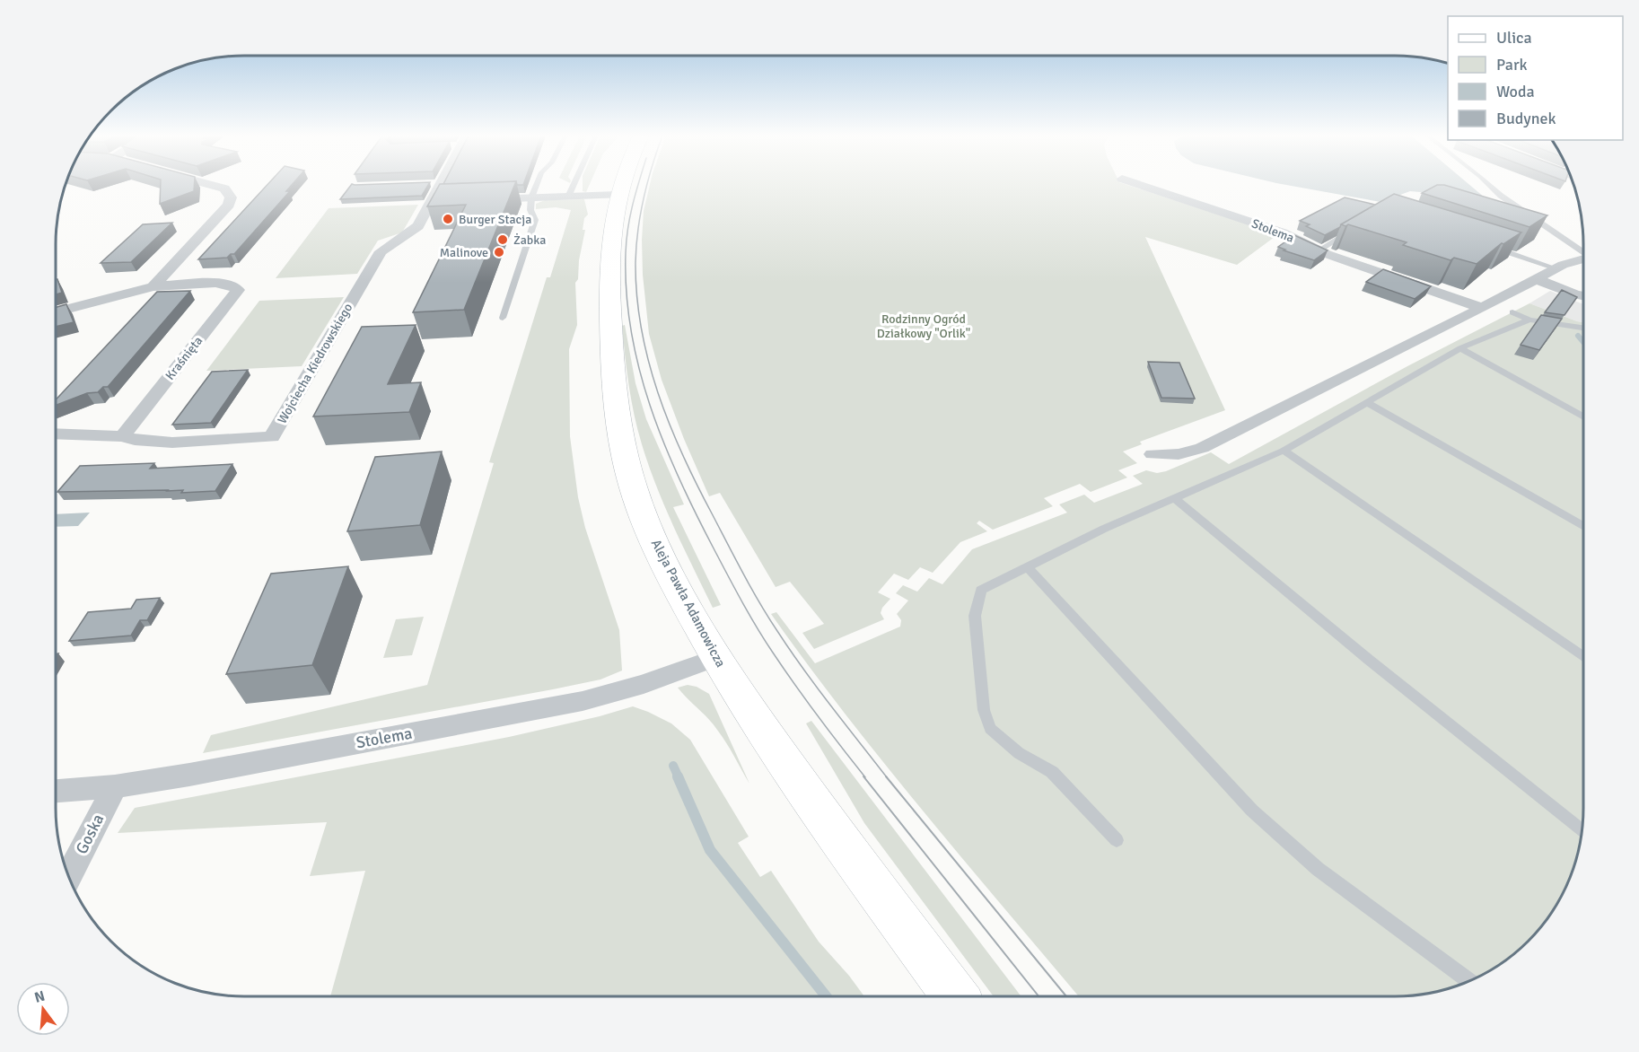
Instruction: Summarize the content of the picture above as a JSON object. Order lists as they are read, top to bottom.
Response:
{
  "streets": {
    "main road": ["Aleja Pawła Adamowicza"],
    "street": [
      "Stolema",
      "Kraśnięta",
      "Wojciecha Kiedrowskiego",
      "Goska"
    ]
  },
  "crossings": [
    ["Stolema", "Aleja Pawła Adamowicza"],
    ["Stolema", "Goska"],
    ["Kraśnięta", "Wojciecha Kiedrowskiego"]
  ],
  "parks": ["Rodzinny Ogród Działkowy \"Orlik\""],
  "places": ["Burger Stacja", "Żabka", "Malinove"],
  "legend": [
    "Ulica",
    "Park",
    "Woda",
    "Budynek"
  ],
  "north": "top"
}
